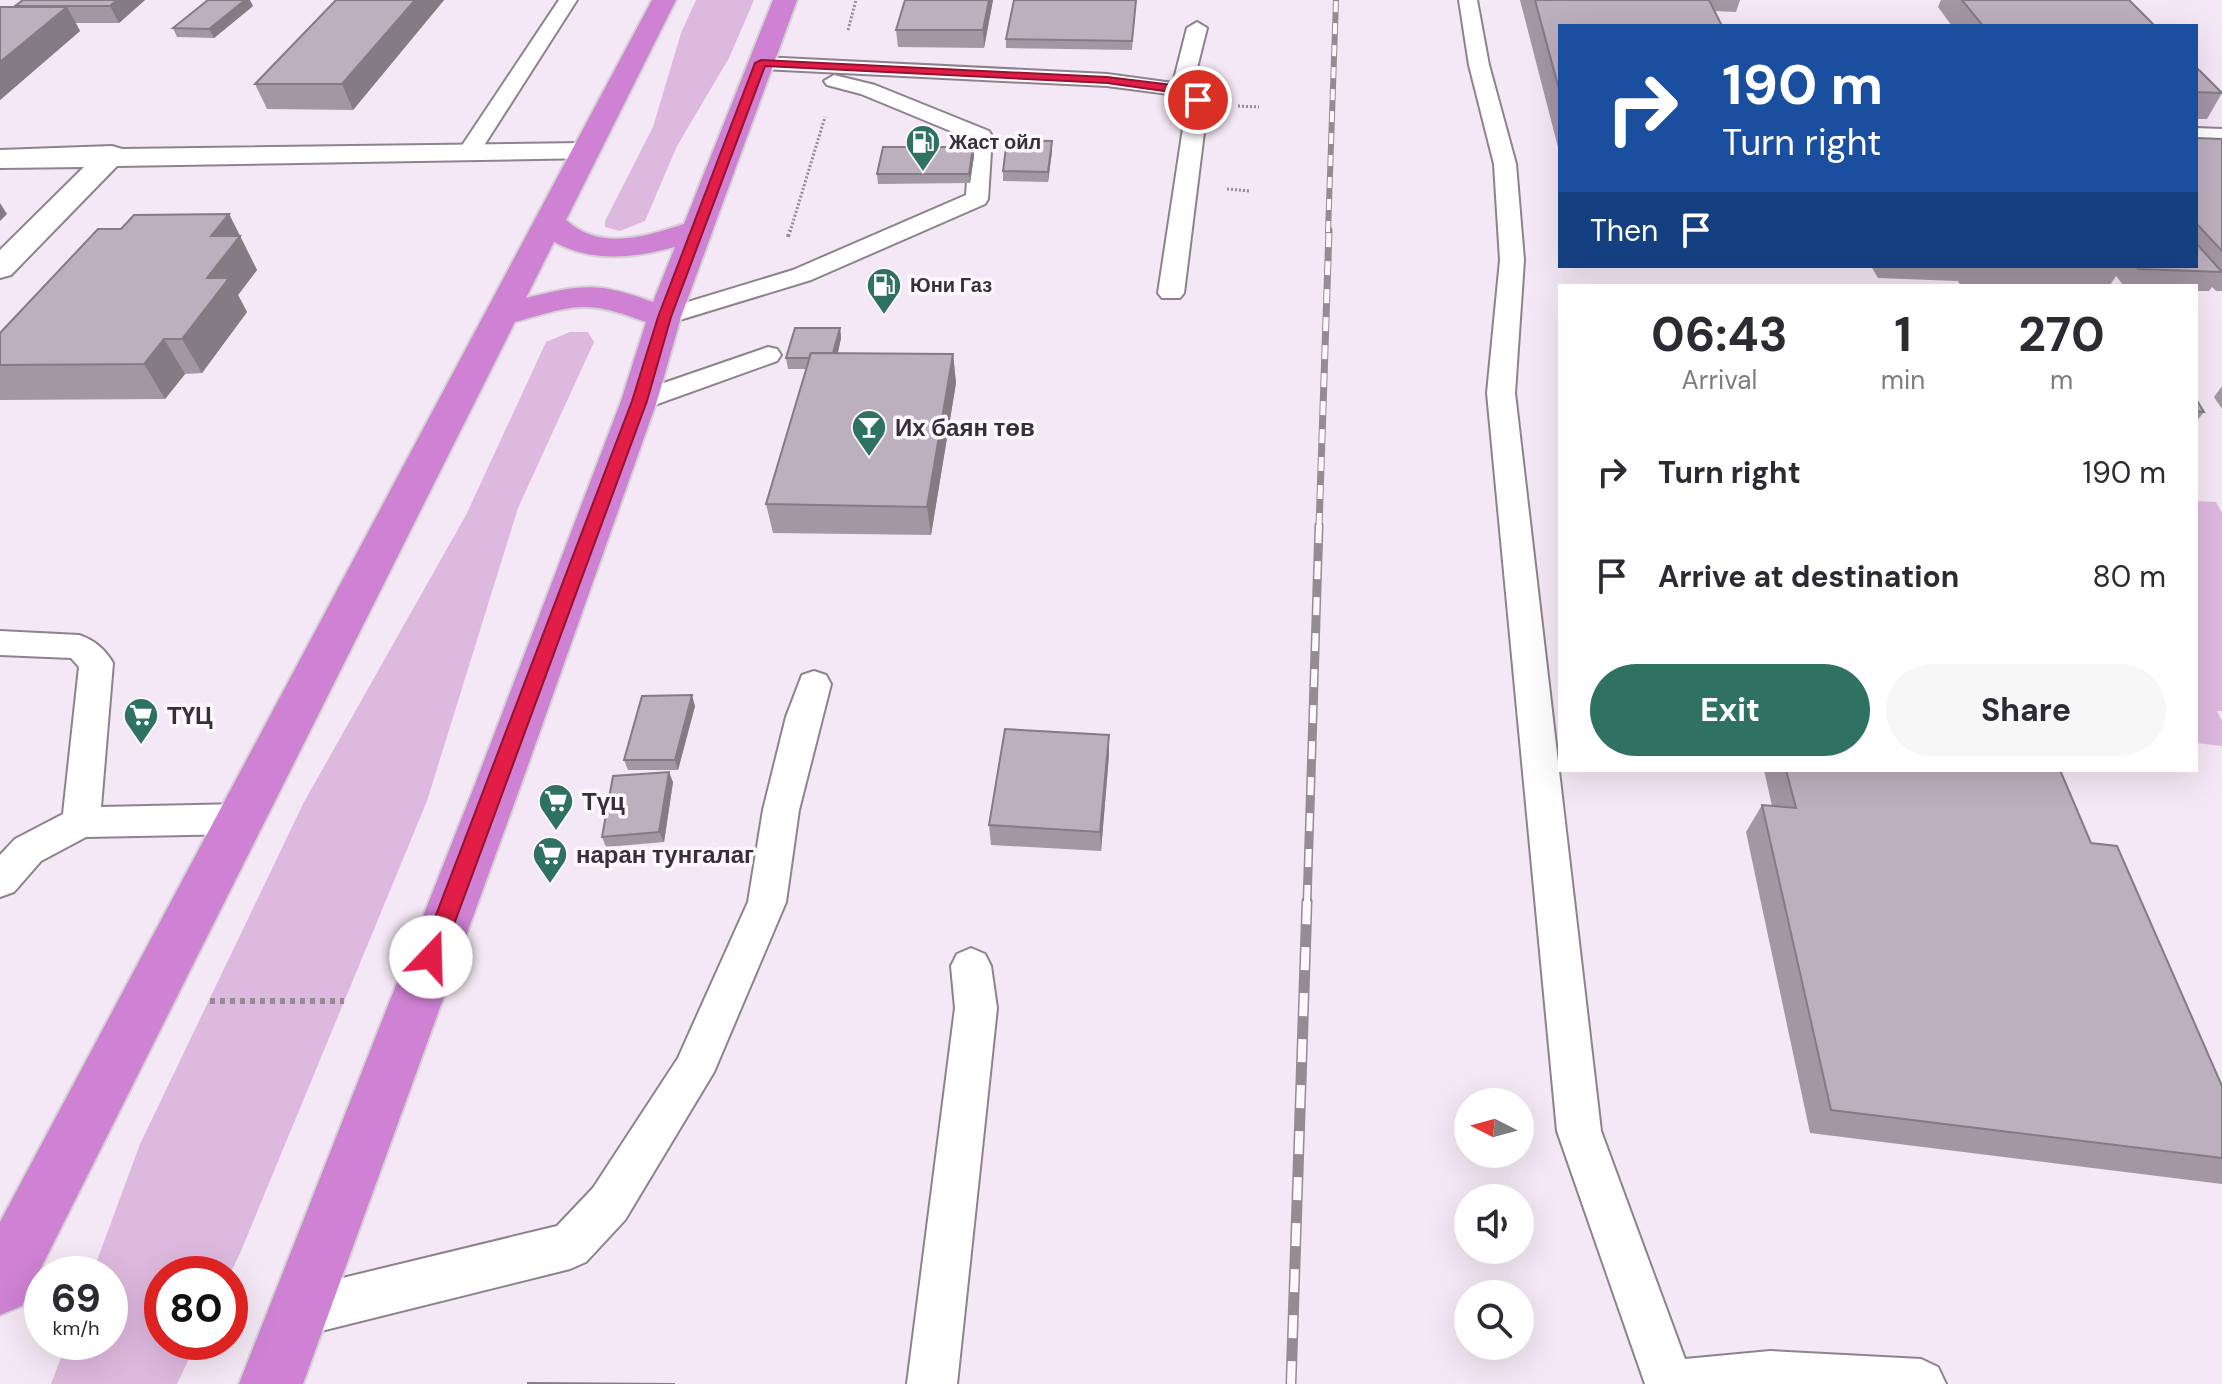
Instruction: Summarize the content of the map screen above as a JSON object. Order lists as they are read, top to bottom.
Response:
{
  "places": {
    "fuel station": ["Жаст ойл", "Юни Газ"],
    "bar": ["Их баян төв"],
    "supermarket": ["ТҮЦ", "Түц", "наран тунгалаг"]
  },
  "north": "left",
  "page": {
    "turn": ["190 m", "Turn right"],
    "then": "Then",
    "eta": [
      "06:43",
      "Arrival",
      "1",
      "min",
      "270",
      "m"
    ],
    "list": [
      {
        "name": "Turn right",
        "value": "190 m"
      },
      {
        "name": "Arrive at destination",
        "value": "80 m"
      }
    ],
    "buttons": ["Exit", "Share"],
    "speed": "69 km/h",
    "limit": "80"
  }
}
